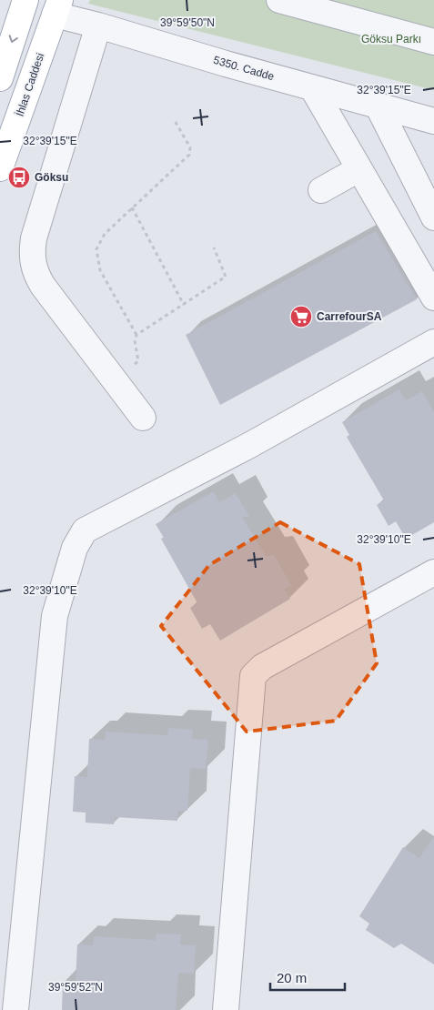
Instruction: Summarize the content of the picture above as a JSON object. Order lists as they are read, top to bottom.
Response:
{
  "streets": {
    "main road": ["İhlas Caddesi"],
    "street": ["5350. Cadde"]
  },
  "crossings": [
    ["5350. Cadde", "İhlas Caddesi"]
  ],
  "parks": ["Göksu Parkı"],
  "places": {
    "bus stop": ["Göksu"],
    "supermarket": ["CarrefourSA"]
  },
  "scale_bar": "20 m",
  "coordinates": [
    "39°59'50\"N",
    "32°39'15\"E",
    "32°39'10\"E",
    "39°59'52\"N"
  ]
}
